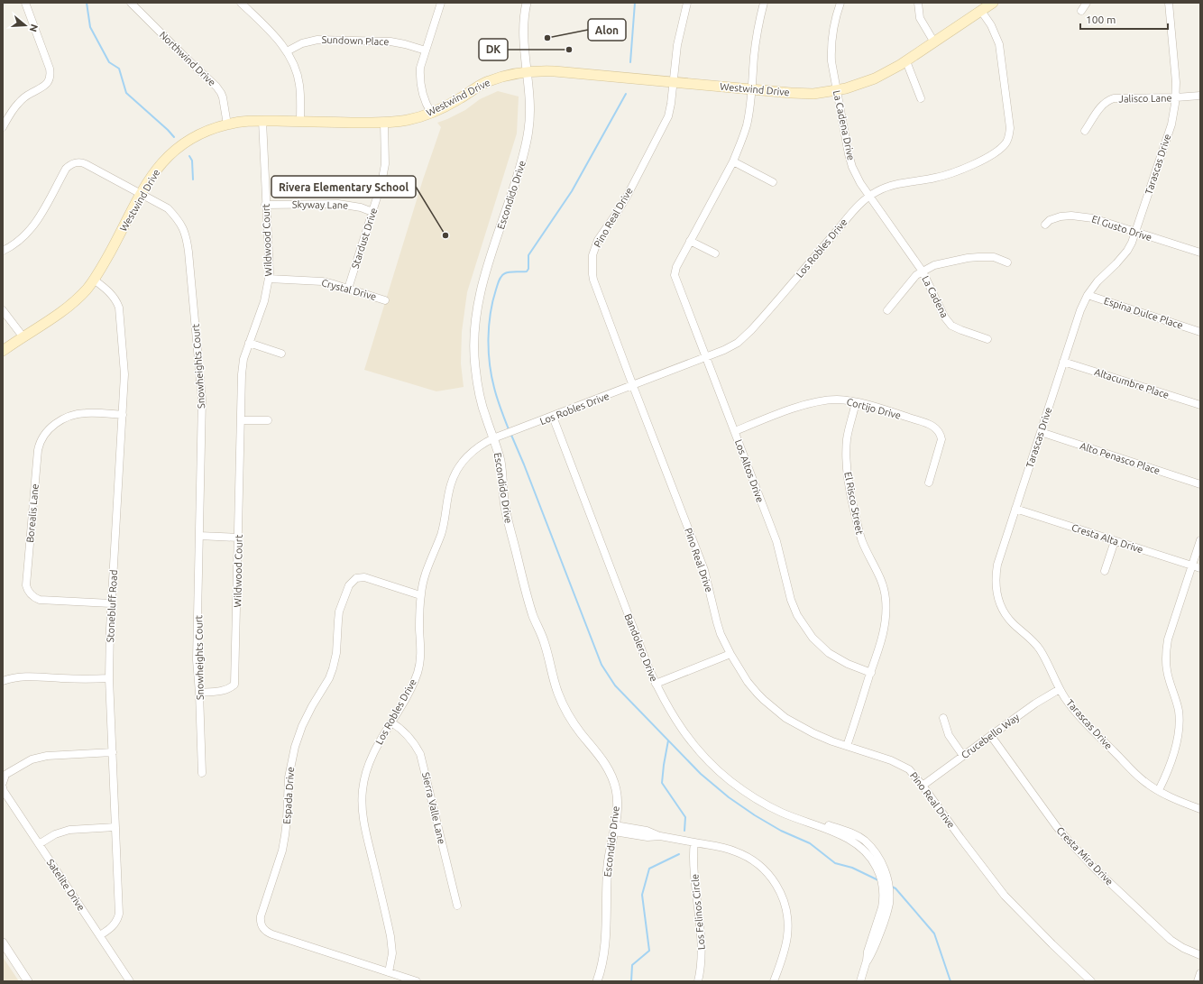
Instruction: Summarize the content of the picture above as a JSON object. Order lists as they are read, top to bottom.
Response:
{
  "streets": {
    "main road": ["Westwind Drive"],
    "street": [
      "Sundown Place",
      "Northwind Drive",
      "Jalisco Lane",
      "La Cadena Drive",
      "Tarascas Drive",
      "Escondido Drive",
      "Skyway Lane",
      "Pino Real Drive",
      "El Gusto Drive",
      "Stardust Drive",
      "Wildwood Court",
      "Los Robles Drive",
      "Crystal Drive",
      "La Cadena",
      "Espina Dulce Place",
      "Snowheights Court",
      "Altacumbre Place",
      "Cortijo Drive",
      "Alto Penasco Place",
      "Los Altos Drive",
      "El Risco Street",
      "Borealis Lane",
      "Cresta Alta Drive",
      "Stonebluff Road",
      "Bandolero Drive",
      "Crucebello Way",
      "Espada Drive",
      "Sierra Valle Lane",
      "Cresta Mira Drive",
      "Satelite Drive",
      "Los Felinos Circle"
    ]
  },
  "crossings": [
    ["Northwind Drive", "Westwind Drive"],
    ["Westwind Drive", "La Cadena Drive"],
    ["Westwind Drive", "Escondido Drive"],
    ["Westwind Drive", "Pino Real Drive"],
    ["Westwind Drive", "Stardust Drive"],
    ["Westwind Drive", "Wildwood Court"],
    ["Westwind Drive", "Los Robles Drive"],
    ["Westwind Drive", "Snowheights Court"],
    ["Westwind Drive", "Los Altos Drive"],
    ["Westwind Drive", "Stonebluff Road"],
    ["Jalisco Lane", "Tarascas Drive"],
    ["La Cadena Drive", "Los Robles Drive"],
    ["La Cadena Drive", "La Cadena"],
    ["Tarascas Drive", "El Gusto Drive"],
    ["Tarascas Drive", "Espina Dulce Place"],
    ["Tarascas Drive", "Altacumbre Place"],
    ["Tarascas Drive", "Alto Penasco Place"],
    ["Tarascas Drive", "Cresta Alta Drive"],
    ["Tarascas Drive", "Crucebello Way"],
    ["Escondido Drive", "Los Robles Drive"],
    ["Skyway Lane", "Stardust Drive"],
    ["Skyway Lane", "Wildwood Court"],
    ["Pino Real Drive", "Los Robles Drive"],
    ["Pino Real Drive", "El Risco Street"],
    ["Pino Real Drive", "Crucebello Way"],
    ["Stardust Drive", "Crystal Drive"],
    ["Wildwood Court", "Crystal Drive"],
    ["Wildwood Court", "Snowheights Court"],
    ["Los Robles Drive", "Los Altos Drive"],
    ["Los Robles Drive", "Bandolero Drive"],
    ["Los Robles Drive", "Espada Drive"],
    ["Los Robles Drive", "Sierra Valle Lane"],
    ["Cortijo Drive", "Los Altos Drive"],
    ["Cortijo Drive", "El Risco Street"],
    ["Los Altos Drive", "El Risco Street"],
    ["Borealis Lane", "Stonebluff Road"],
    ["Stonebluff Road", "Satelite Drive"],
    ["Crucebello Way", "Cresta Mira Drive"]
  ],
  "places": ["Alon", "DK", "Rivera Elementary School"],
  "scale_bar": "100 m",
  "north": "right"
}
